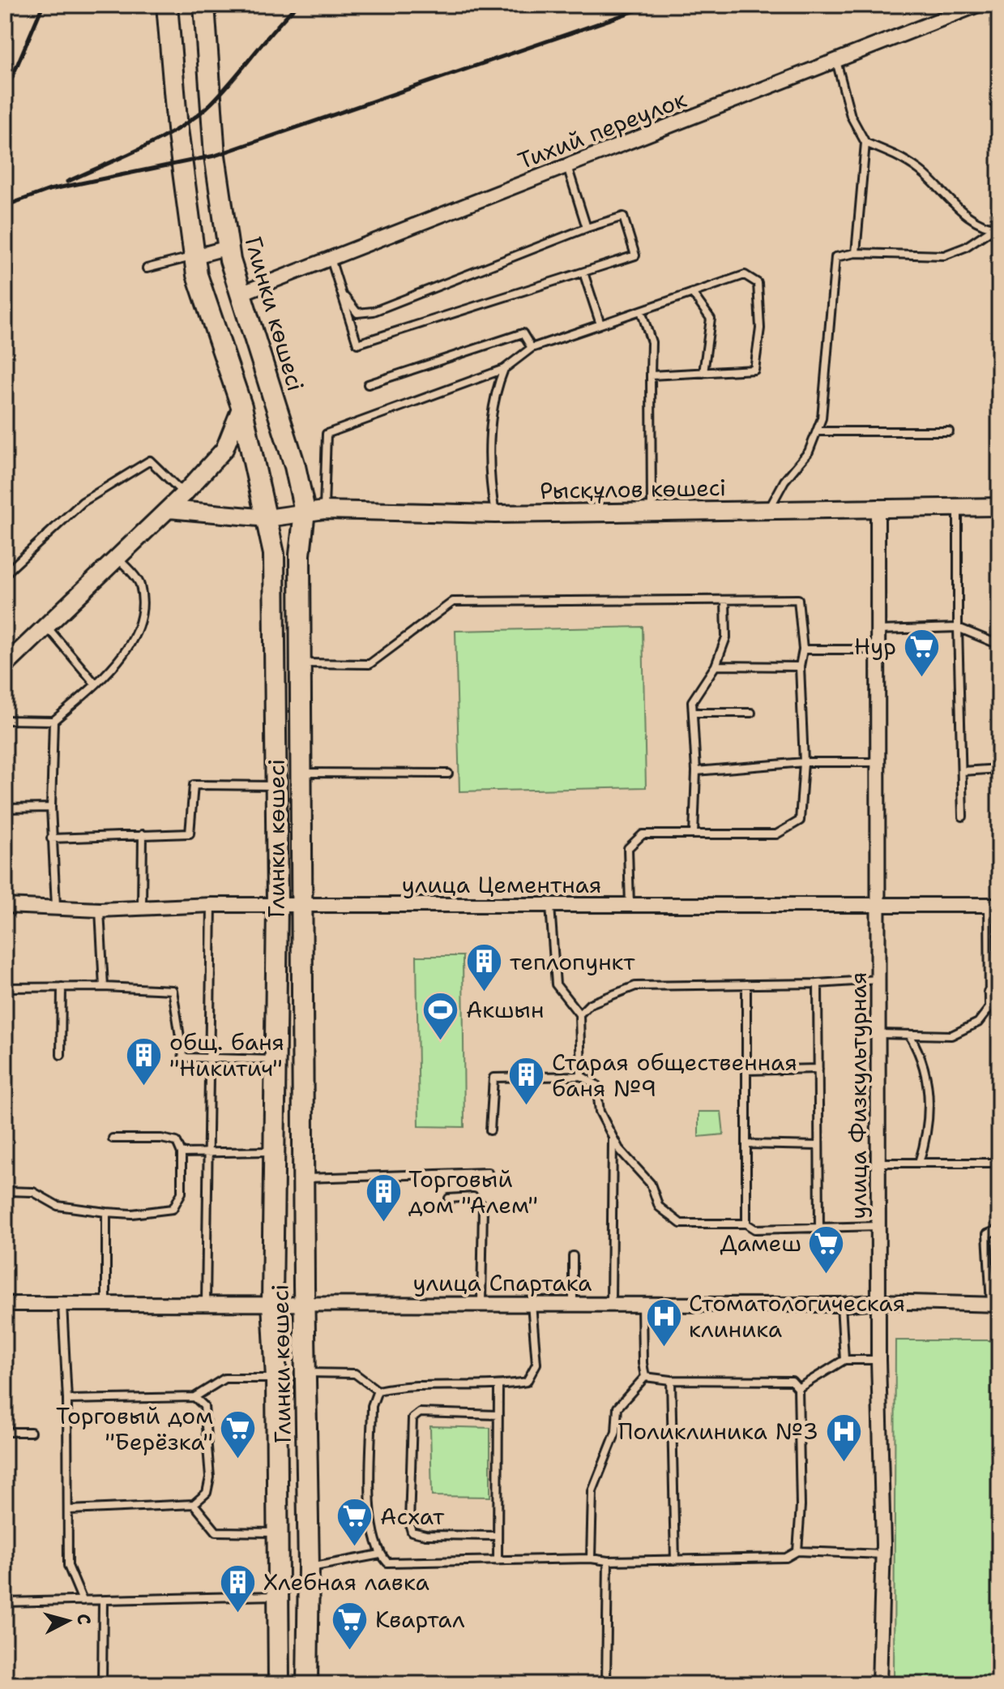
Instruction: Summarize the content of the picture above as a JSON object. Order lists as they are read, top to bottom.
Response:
{
  "streets": {
    "main road": ["Глинки көшесі"],
    "street": [
      "Тихий переулок",
      "Рысқұлов көшесі",
      "улица Цементная",
      "улица Физкультурная",
      "улица Спартака"
    ]
  },
  "crossings": [
    ["Тихий переулок", "Глинки көшесі"],
    ["Глинки көшесі", "Рысқұлов көшесі"],
    ["Глинки көшесі", "улица Цементная"],
    ["Глинки көшесі", "улица Спартака"],
    ["Рысқұлов көшесі", "улица Физкультурная"],
    ["улица Цементная", "улица Физкультурная"],
    ["улица Физкультурная", "улица Спартака"]
  ],
  "places": {
    "supermarket": [
      "Нур",
      "Дамеш",
      "Торговый дом \"Берёзка\"",
      "Асхат",
      "Квартал"
    ],
    "building": [
      "теплопункт",
      "общ. баня \"Никитич\"",
      "Старая общественная баня №9",
      "Торговый дом \"Алем\"",
      "Хлебная лавка"
    ],
    "sports": ["Акшын"],
    "hospital": ["Стоматологическая клиника", "Поликлиника №3"]
  },
  "north": "right"
}
